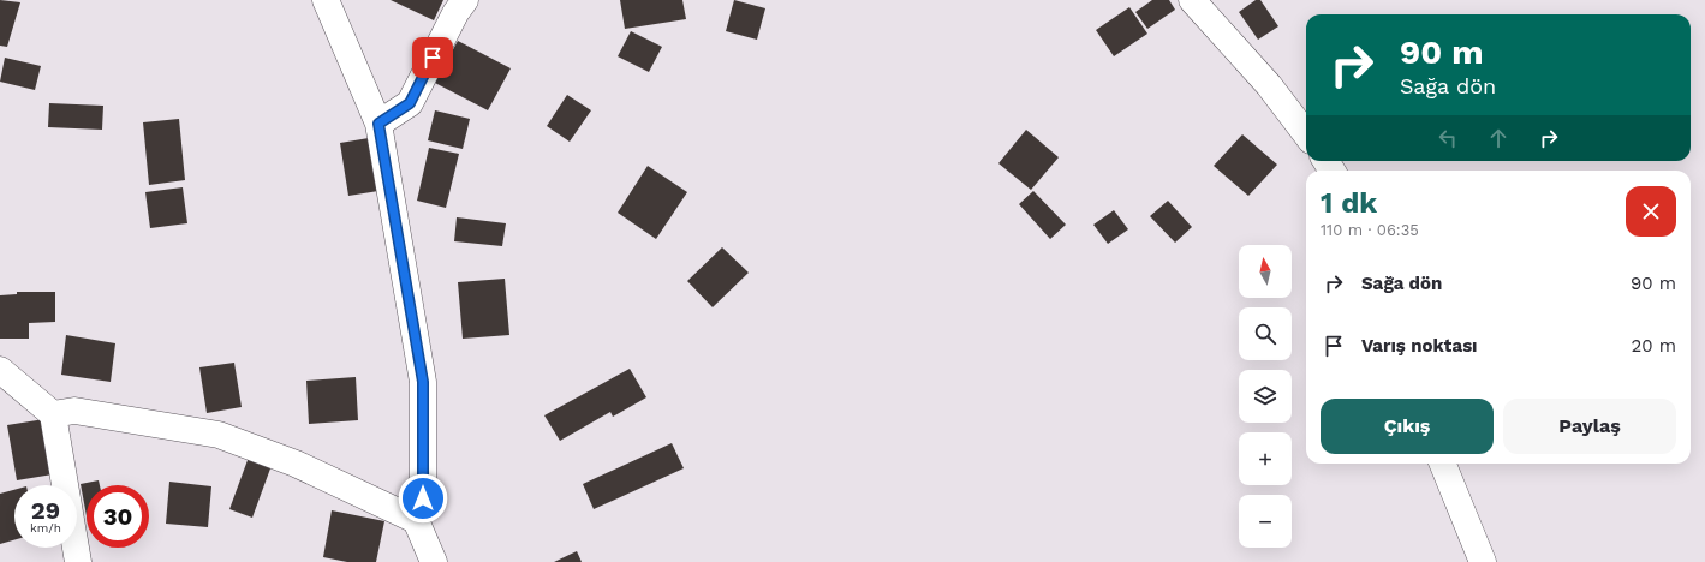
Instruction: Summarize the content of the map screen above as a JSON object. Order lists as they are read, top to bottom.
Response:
{
  "north": "top",
  "page": {
    "turn": ["90 m", "Sağa dön"],
    "heading": ["1 dk", "110 m · 06:35"],
    "map_buttons": ["+", "−"],
    "list": [
      {
        "name": "Sağa dön",
        "value": "90 m"
      },
      {
        "name": "Varış noktası",
        "value": "20 m"
      }
    ],
    "buttons": ["Çıkış", "Paylaş"],
    "speed": "29 km/h",
    "limit": "30"
  }
}
